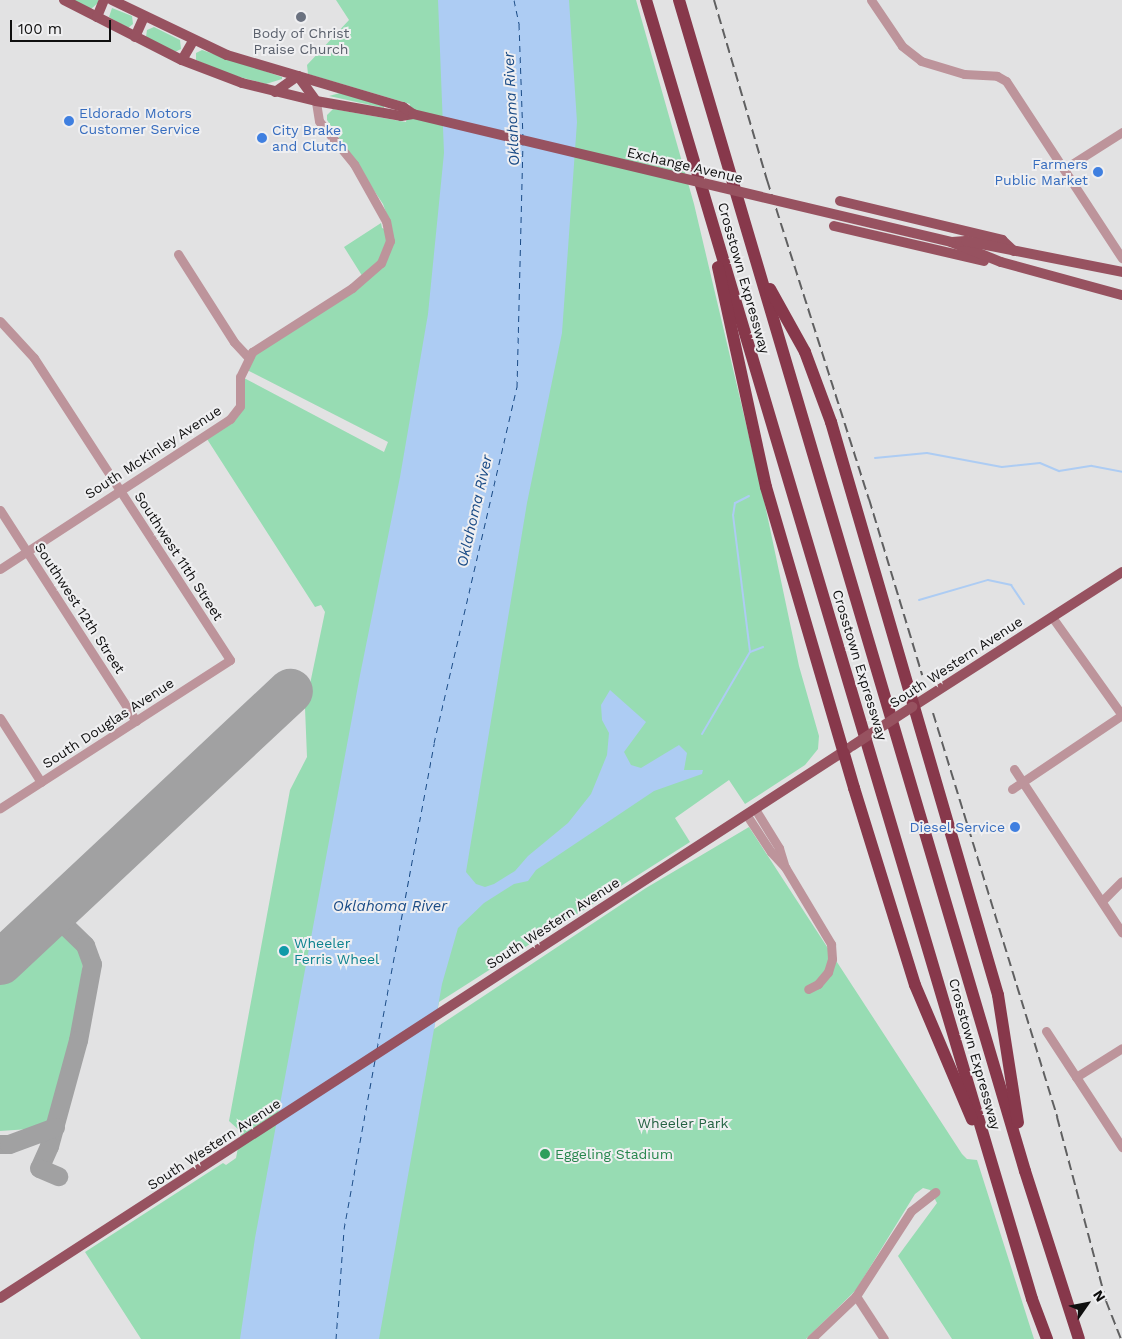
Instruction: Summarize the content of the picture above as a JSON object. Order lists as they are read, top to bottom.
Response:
{
  "streets": {
    "highway": ["Crosstown Expressway"],
    "main road": ["Exchange Avenue", "South Western Avenue"],
    "street": [
      "South McKinley Avenue",
      "Southwest 11th Street",
      "Southwest 12th Street",
      "South Douglas Avenue"
    ]
  },
  "crossings": [
    ["South McKinley Avenue", "Southwest 11th Street"],
    ["South McKinley Avenue", "Southwest 12th Street"],
    ["Southwest 11th Street", "South Douglas Avenue"],
    ["Southwest 12th Street", "South Douglas Avenue"]
  ],
  "water": ["Oklahoma River"],
  "parks": ["Wheeler Park"],
  "places": [
    "Body of Christ Praise Church",
    "Eldorado Motors Customer Service",
    "City Brake and Clutch",
    "Farmers Public Market",
    "Diesel Service",
    "Wheeler Ferris Wheel",
    "Eggeling Stadium"
  ],
  "scale_bar": "100 m",
  "north": "top right"
}
